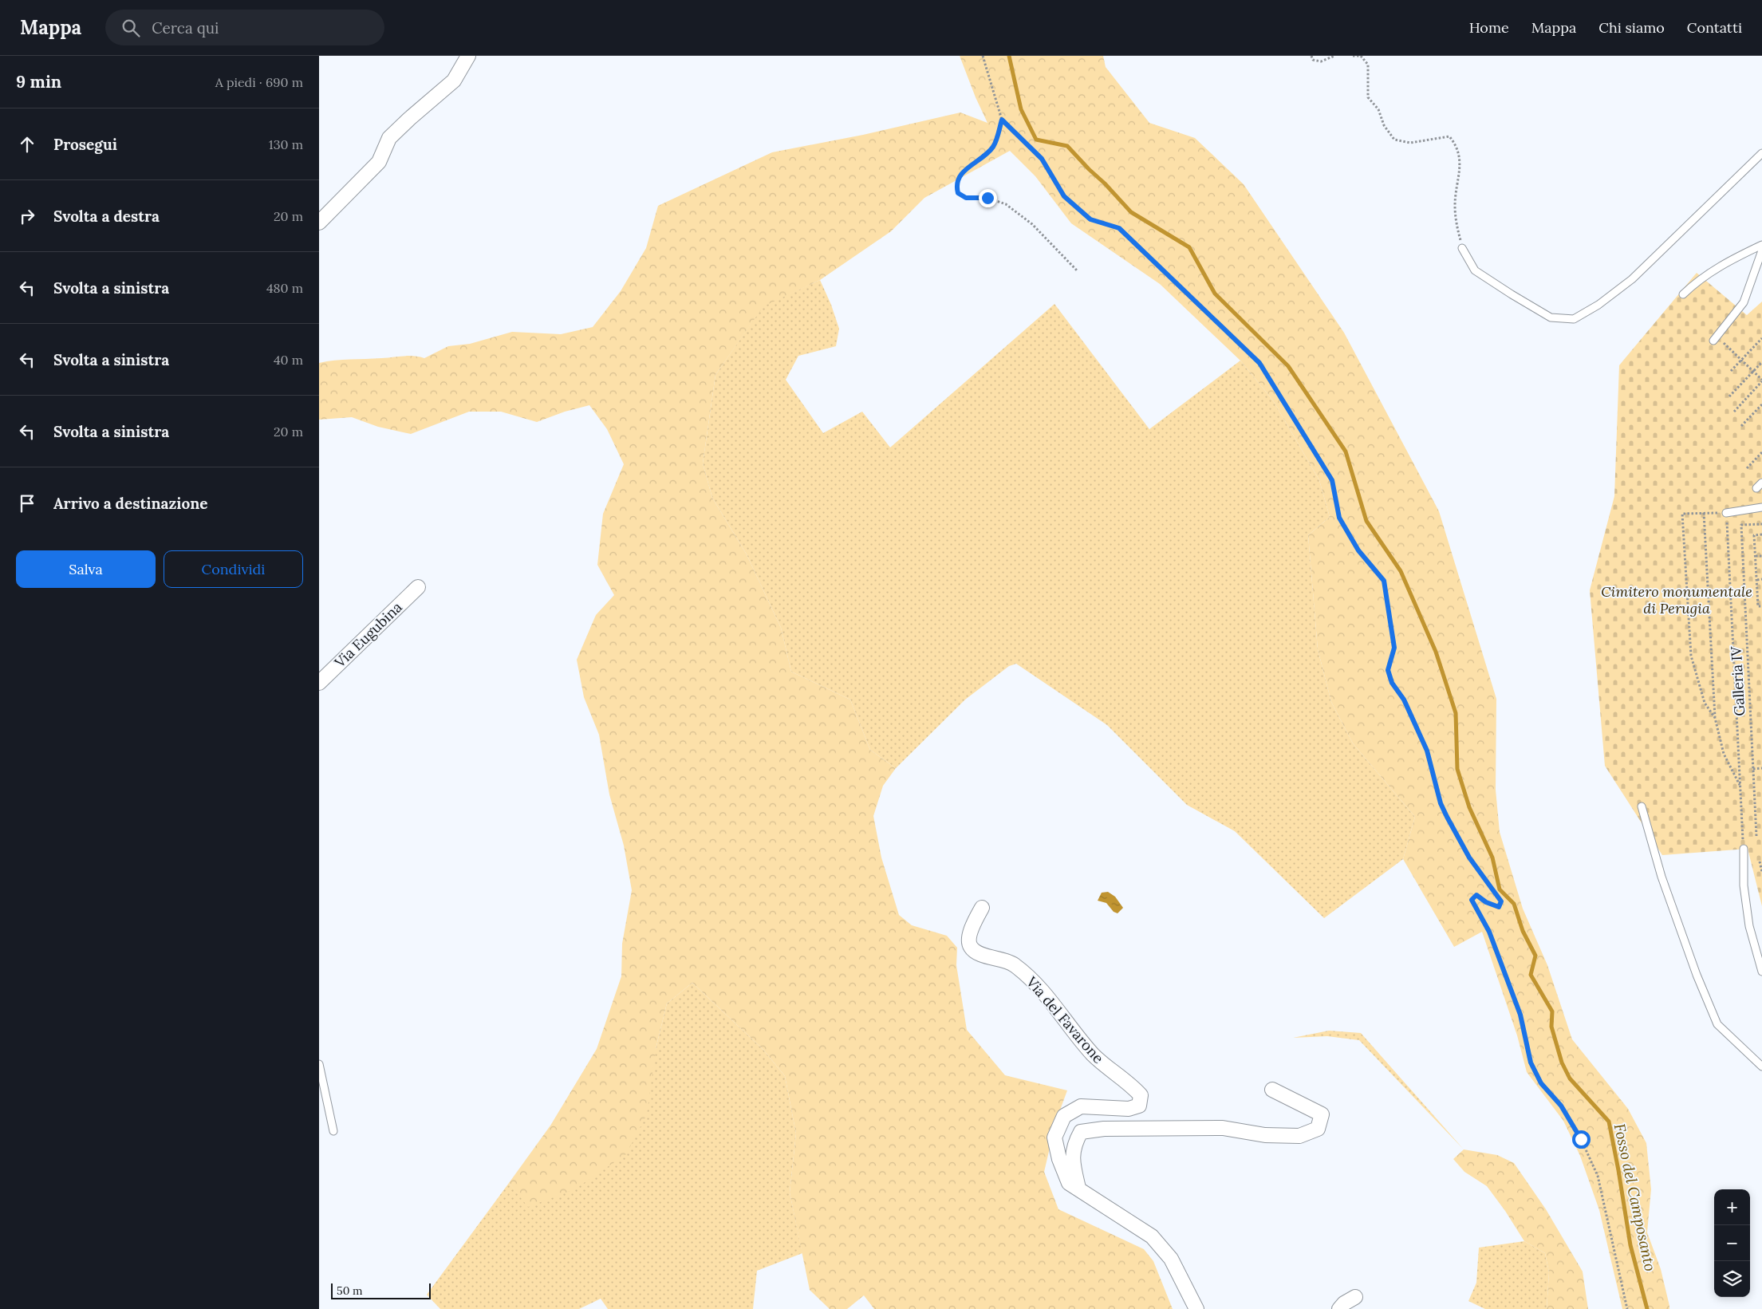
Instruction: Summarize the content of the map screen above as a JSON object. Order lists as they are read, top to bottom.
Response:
{
  "streets": {
    "street": ["Via Eugubina", "Via del Favarone"],
    "path": ["Galleria IV"]
  },
  "water": ["Fosso del Camposanto"],
  "parks": ["Cimitero monumentale di Perugia"],
  "scale_bar": "50 m",
  "page": {
    "header": "Mappa",
    "search": "Cerca qui",
    "nav": [
      "Home",
      "Mappa",
      "Chi siamo",
      "Contatti"
    ],
    "heading": ["9 min", "A piedi · 690 m"],
    "list": [
      ["Prosegui", "130 m"],
      ["Svolta a destra", "20 m"],
      ["Svolta a sinistra", "480 m"],
      ["Svolta a sinistra", "40 m"],
      ["Svolta a sinistra", "20 m"],
      "Arrivo a destinazione"
    ],
    "buttons": ["Salva", "Condividi"],
    "map_buttons": ["+", "−"],
    "scale": "50 m"
  }
}
